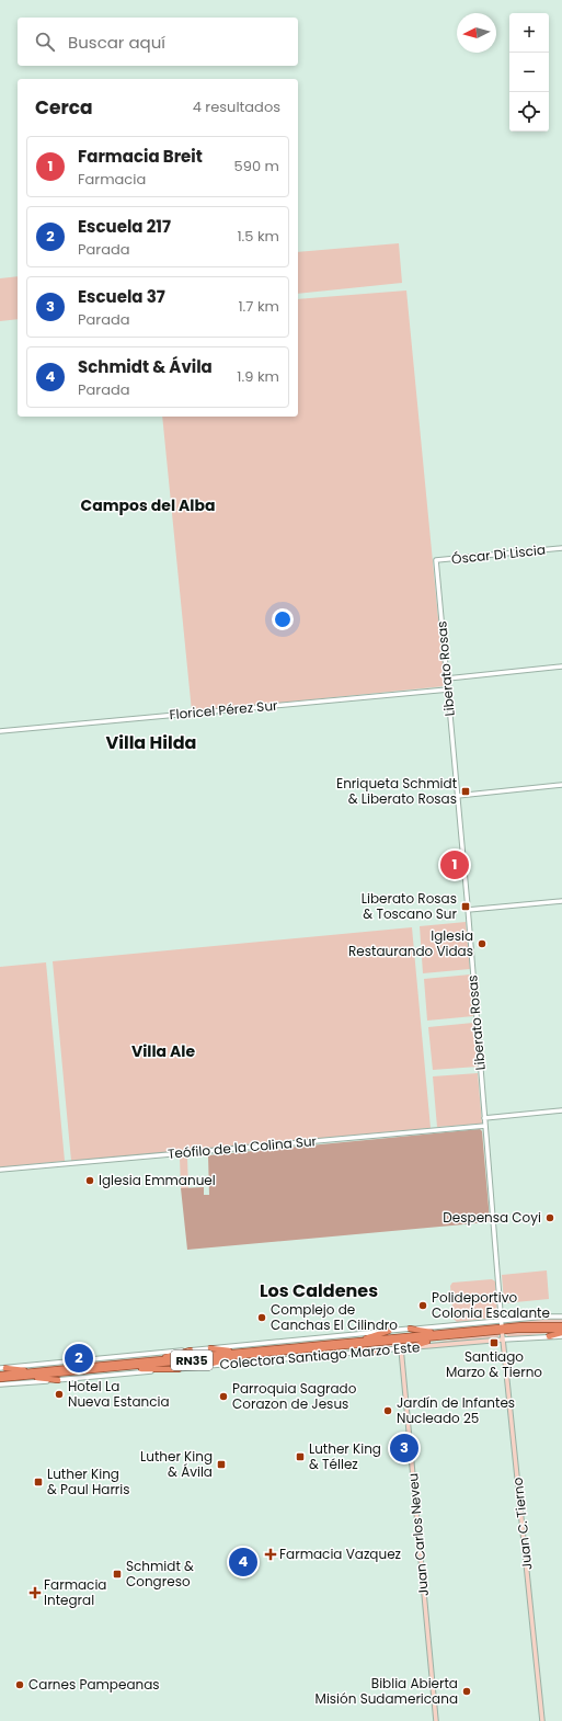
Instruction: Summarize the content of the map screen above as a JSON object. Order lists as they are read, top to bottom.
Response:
{
  "streets": {
    "highway": ["RN35"],
    "main road": ["Colectora Santiago Marzo Este", "Juan C. Tierno", "Juan Carlos Neveu"],
    "street": [
      "Óscar Di Liscia",
      "Liberato Rosas",
      "Floricel Pérez Sur",
      "Teófilo de la Colina Sur"
    ]
  },
  "crossings": [
    ["Óscar Di Liscia", "Liberato Rosas"],
    ["Liberato Rosas", "Floricel Pérez Sur"],
    ["Liberato Rosas", "Teófilo de la Colina Sur"],
    ["Liberato Rosas", "Colectora Santiago Marzo Este"],
    ["Liberato Rosas", "RN35"],
    ["Liberato Rosas", "Juan C. Tierno"],
    ["Colectora Santiago Marzo Este", "Juan C. Tierno"],
    ["Colectora Santiago Marzo Este", "Juan Carlos Neveu"],
    ["RN35", "Juan C. Tierno"]
  ],
  "districts": [
    "Campos del Alba",
    "Villa Hilda",
    "Villa Ale",
    "Los Caldenes"
  ],
  "places": {
    "transit": [
      "Enriqueta Schmidt & Liberato Rosas",
      "Liberato Rosas & Toscano Sur",
      "Santiago Marzo & Tierno",
      "Luther King & Téllez",
      "Luther King & Ávila",
      "Luther King & Paul Harris",
      "Schmidt & Congreso"
    ],
    "other": [
      "Iglesia Restaurando Vidas",
      "Iglesia Emmanuel",
      "Despensa Coyi",
      "Polideportivo Colonia Escalante",
      "Complejo de Canchas El Cilindro",
      "Hotel La Nueva Estancia",
      "Parroquia Sagrado Corazon de Jesus",
      "Jardín de Infantes Nucleado 25",
      "Carnes Pampeanas",
      "Biblia Abierta Misión Sudamericana"
    ],
    "health": ["Farmacia Vazquez", "Farmacia Integral"]
  },
  "north": "left",
  "page": {
    "map_buttons": ["+", "−"],
    "search": "Buscar aquí",
    "heading": ["Cerca", "4 resultados"],
    "list": [
      {
        "mark": "1",
        "name": "Farmacia Breit",
        "note": "Farmacia",
        "value": "590 m"
      },
      {
        "mark": "2",
        "name": "Escuela 217",
        "note": "Parada",
        "value": "1.5 km"
      },
      {
        "mark": "3",
        "name": "Escuela 37",
        "note": "Parada",
        "value": "1.7 km"
      },
      {
        "mark": "4",
        "name": "Schmidt & Ávila",
        "note": "Parada",
        "value": "1.9 km"
      }
    ],
    "pins": [
      "1",
      "2",
      "3",
      "4"
    ]
  }
}
